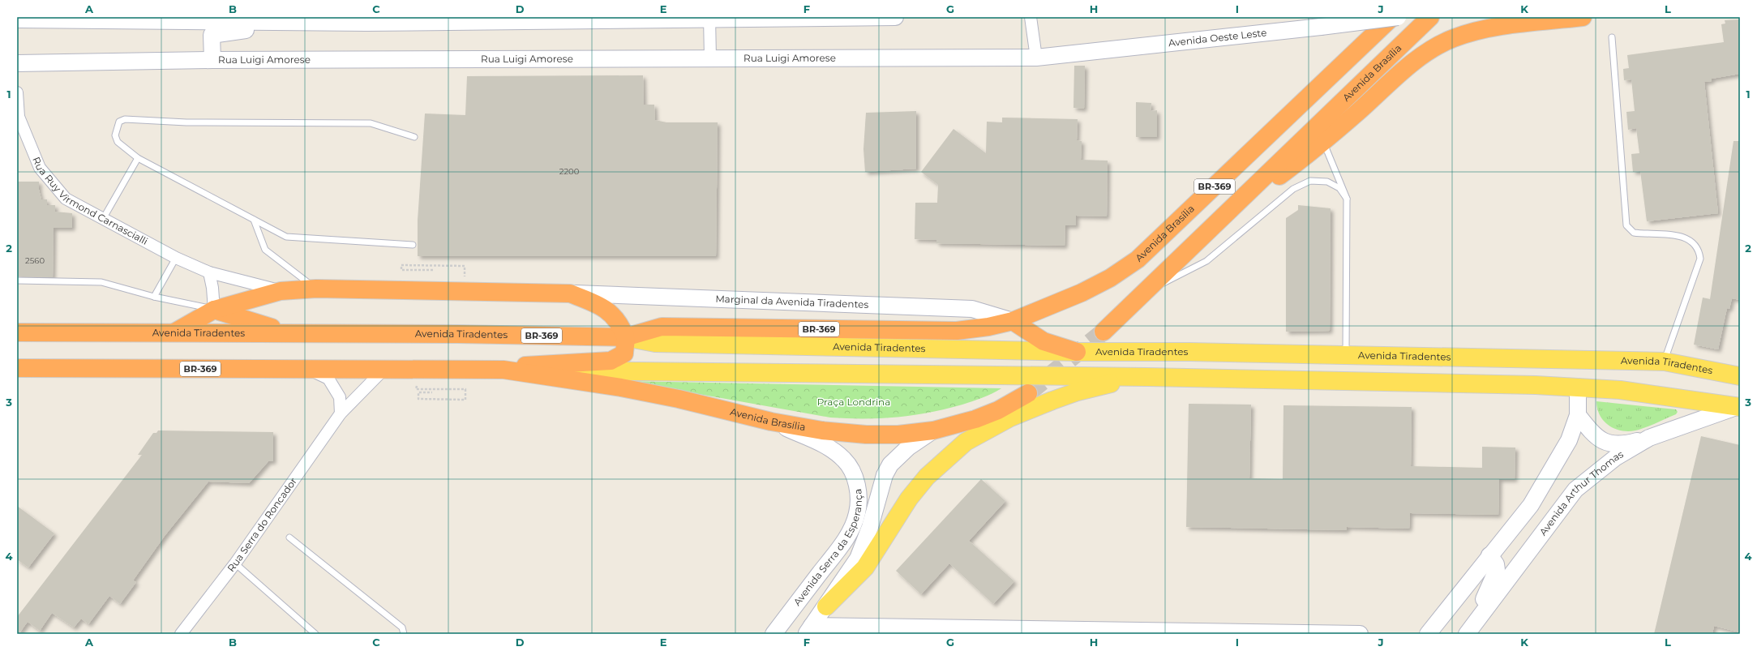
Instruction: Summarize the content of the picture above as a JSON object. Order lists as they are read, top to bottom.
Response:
{
  "streets": {
    "highway": ["Avenida Brasília", "BR-369", "Avenida Tiradentes"],
    "street": [
      "Avenida Oeste Leste",
      "Rua Luigi Amorese",
      "Rua Ruy Virmond Carnascialli",
      "Marginal da Avenida Tiradentes",
      "Avenida Arthur Thomas",
      "Rua Serra do Roncador",
      "Avenida Serra da Esperança"
    ]
  },
  "crossings": [
    ["Avenida Oeste Leste", "Rua Luigi Amorese"],
    ["Avenida Brasília", "BR-369"],
    ["Avenida Brasília", "Marginal da Avenida Tiradentes"],
    ["Avenida Brasília", "Avenida Serra da Esperança"],
    ["BR-369", "Marginal da Avenida Tiradentes"],
    ["BR-369", "Avenida Tiradentes"],
    ["BR-369", "Rua Serra do Roncador"]
  ],
  "parks": ["Praça Londrina"],
  "house_numbers": ["2200", "2560"],
  "grid": {
    "columns": [
      "A",
      "B",
      "C",
      "D",
      "E",
      "F",
      "G",
      "H",
      "I",
      "J",
      "K",
      "L"
    ],
    "rows": [
      "1",
      "2",
      "3",
      "4"
    ]
  }
}
